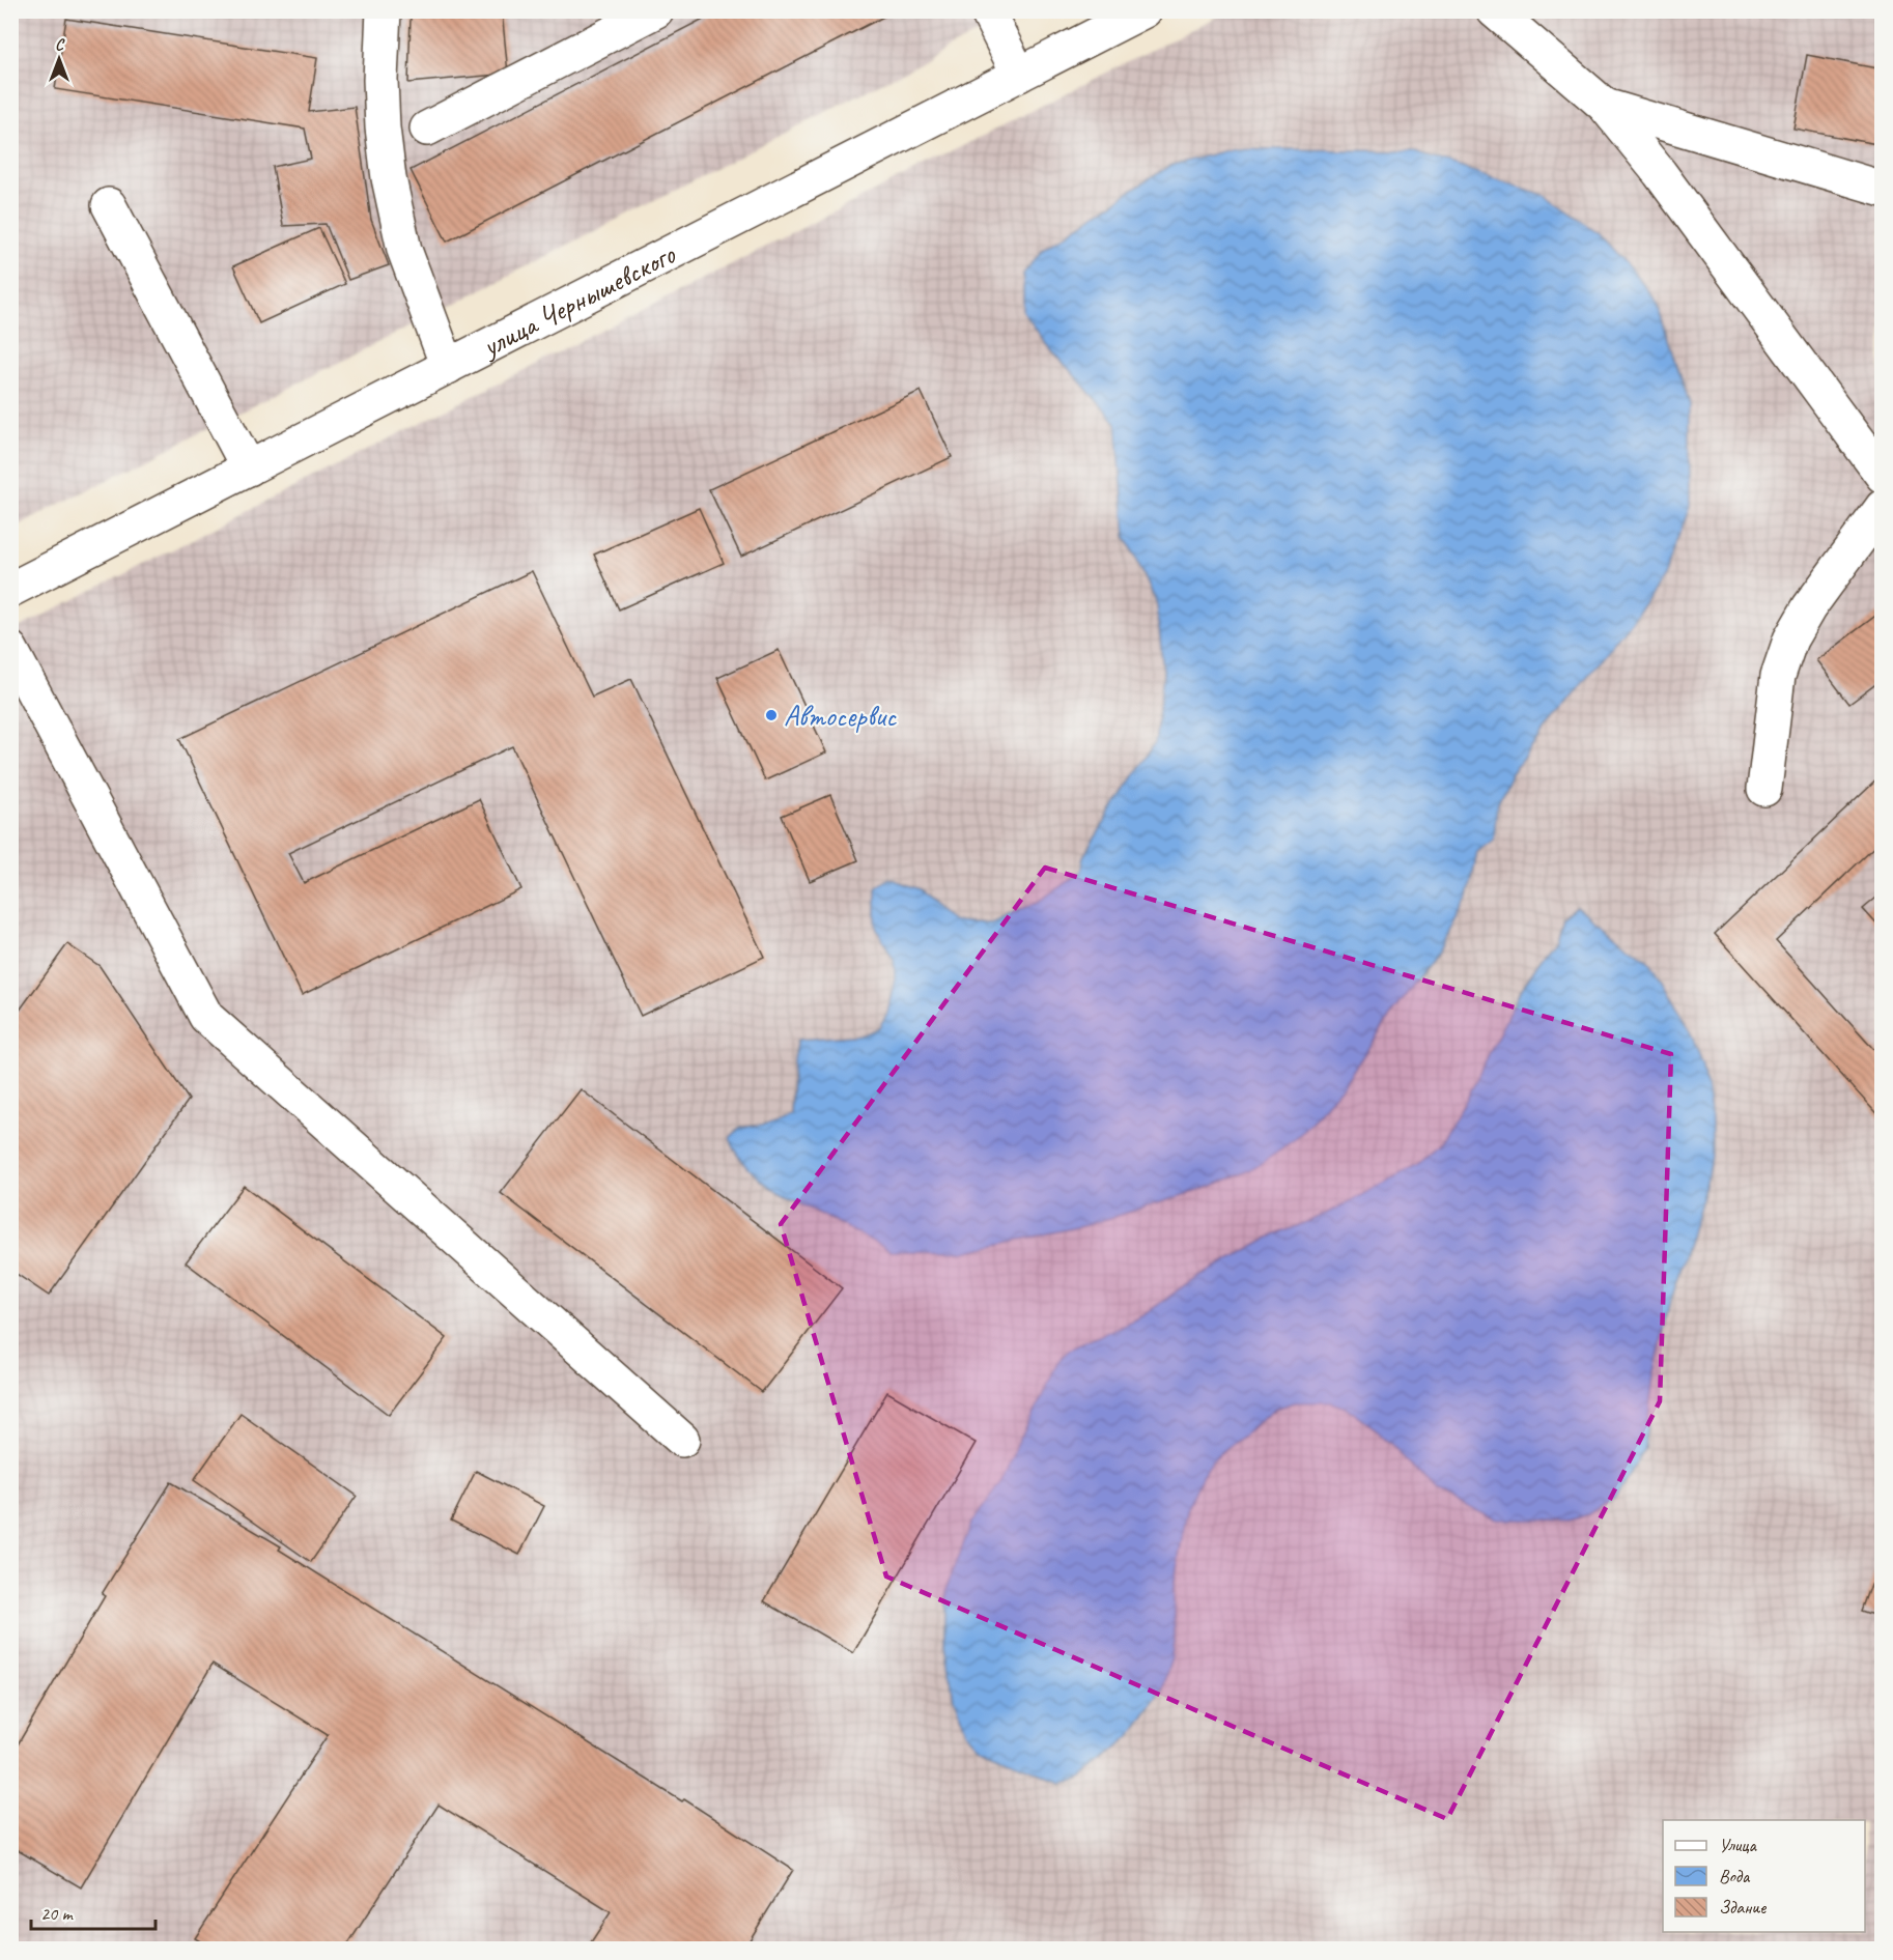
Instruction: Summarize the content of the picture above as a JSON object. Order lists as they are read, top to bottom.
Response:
{
  "streets": {
    "main road": ["улица Чернышевского"]
  },
  "places": ["Автосервис"],
  "legend": ["Улица", "Вода", "Здание"],
  "scale_bar": "20 m",
  "north": "top"
}
